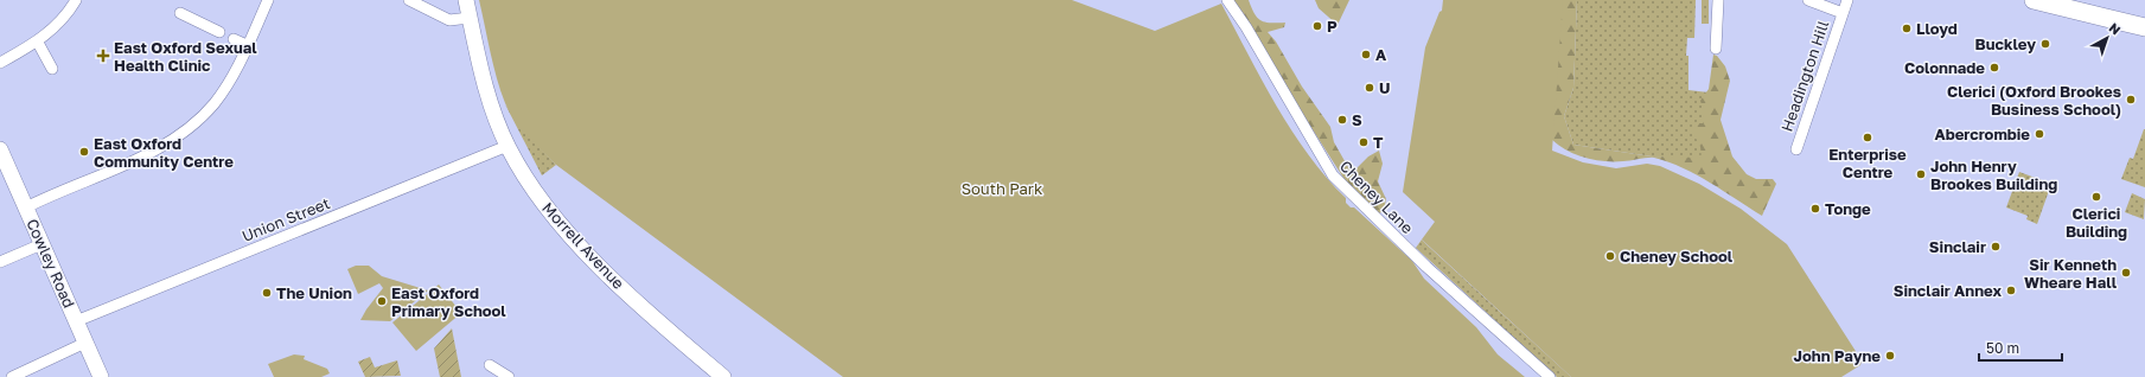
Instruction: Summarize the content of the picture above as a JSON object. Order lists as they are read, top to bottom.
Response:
{
  "streets": {
    "street": [
      "Headington Hill",
      "Cheney Lane",
      "Union Street",
      "Morrell Avenue",
      "Cowley Road"
    ]
  },
  "crossings": [
    ["Union Street", "Morrell Avenue"],
    ["Union Street", "Cowley Road"]
  ],
  "parks": ["South Park"],
  "places": {
    "other": [
      "P",
      "Lloyd",
      "Buckley",
      "A",
      "Colonnade",
      "U",
      "Clerici (Oxford Brookes Business School)",
      "S",
      "Abercrombie",
      "Enterprise Centre",
      "T",
      "East Oxford Community Centre",
      "John Henry Brookes Building",
      "Clerici Building",
      "Tonge",
      "Sinclair",
      "Cheney School",
      "Sir Kenneth Wheare Hall",
      "Sinclair Annex",
      "The Union",
      "East Oxford Primary School",
      "John Payne"
    ],
    "health": ["East Oxford Sexual Health Clinic"]
  },
  "scale_bar": "50 m",
  "north": "top right"
}
